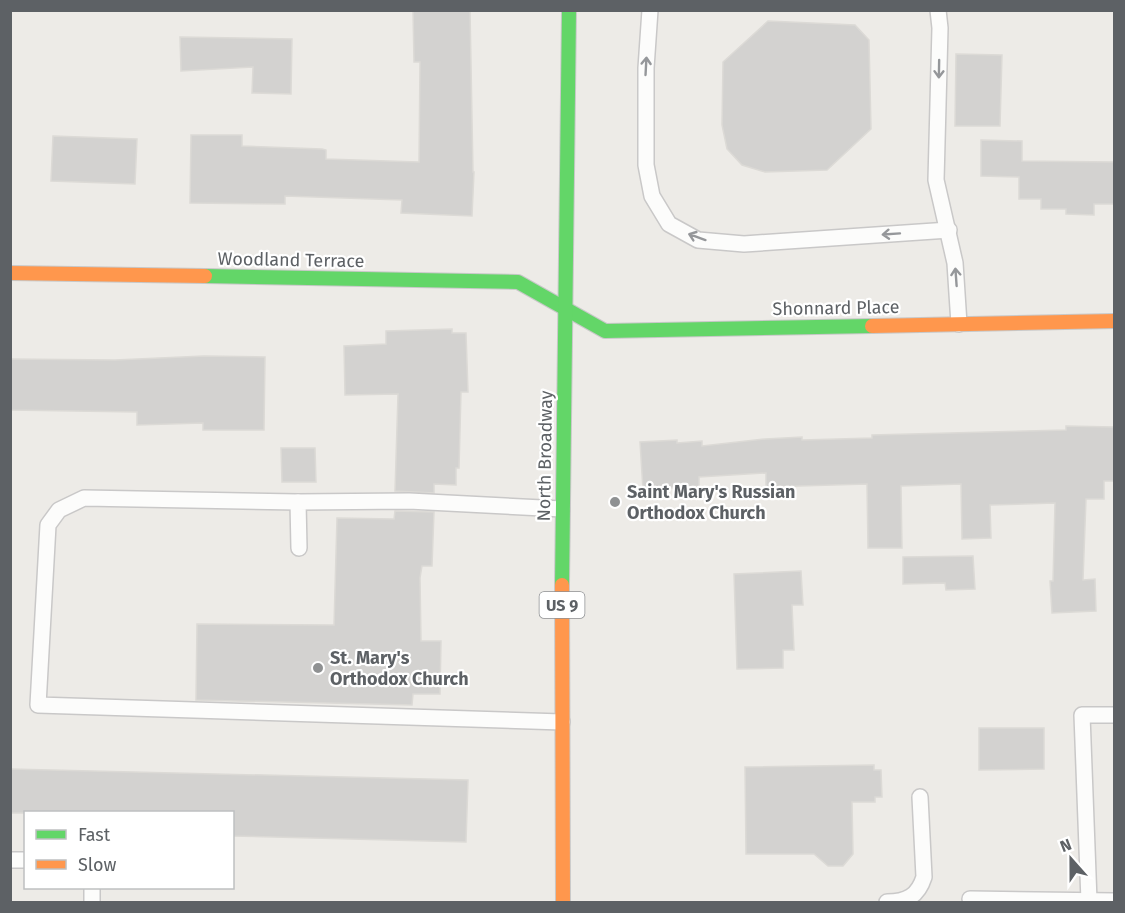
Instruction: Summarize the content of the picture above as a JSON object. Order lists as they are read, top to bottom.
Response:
{
  "streets": {
    "street": [
      "Woodland Terrace",
      "Shonnard Place",
      "North Broadway",
      "US 9"
    ]
  },
  "crossings": [
    ["Woodland Terrace", "Shonnard Place"],
    ["Woodland Terrace", "North Broadway"],
    ["Shonnard Place", "North Broadway"]
  ],
  "places": ["Saint Mary's Russian Orthodox Church", "St. Mary's Orthodox Church"],
  "legend": ["Fast", "Slow"],
  "north": "top"
}
